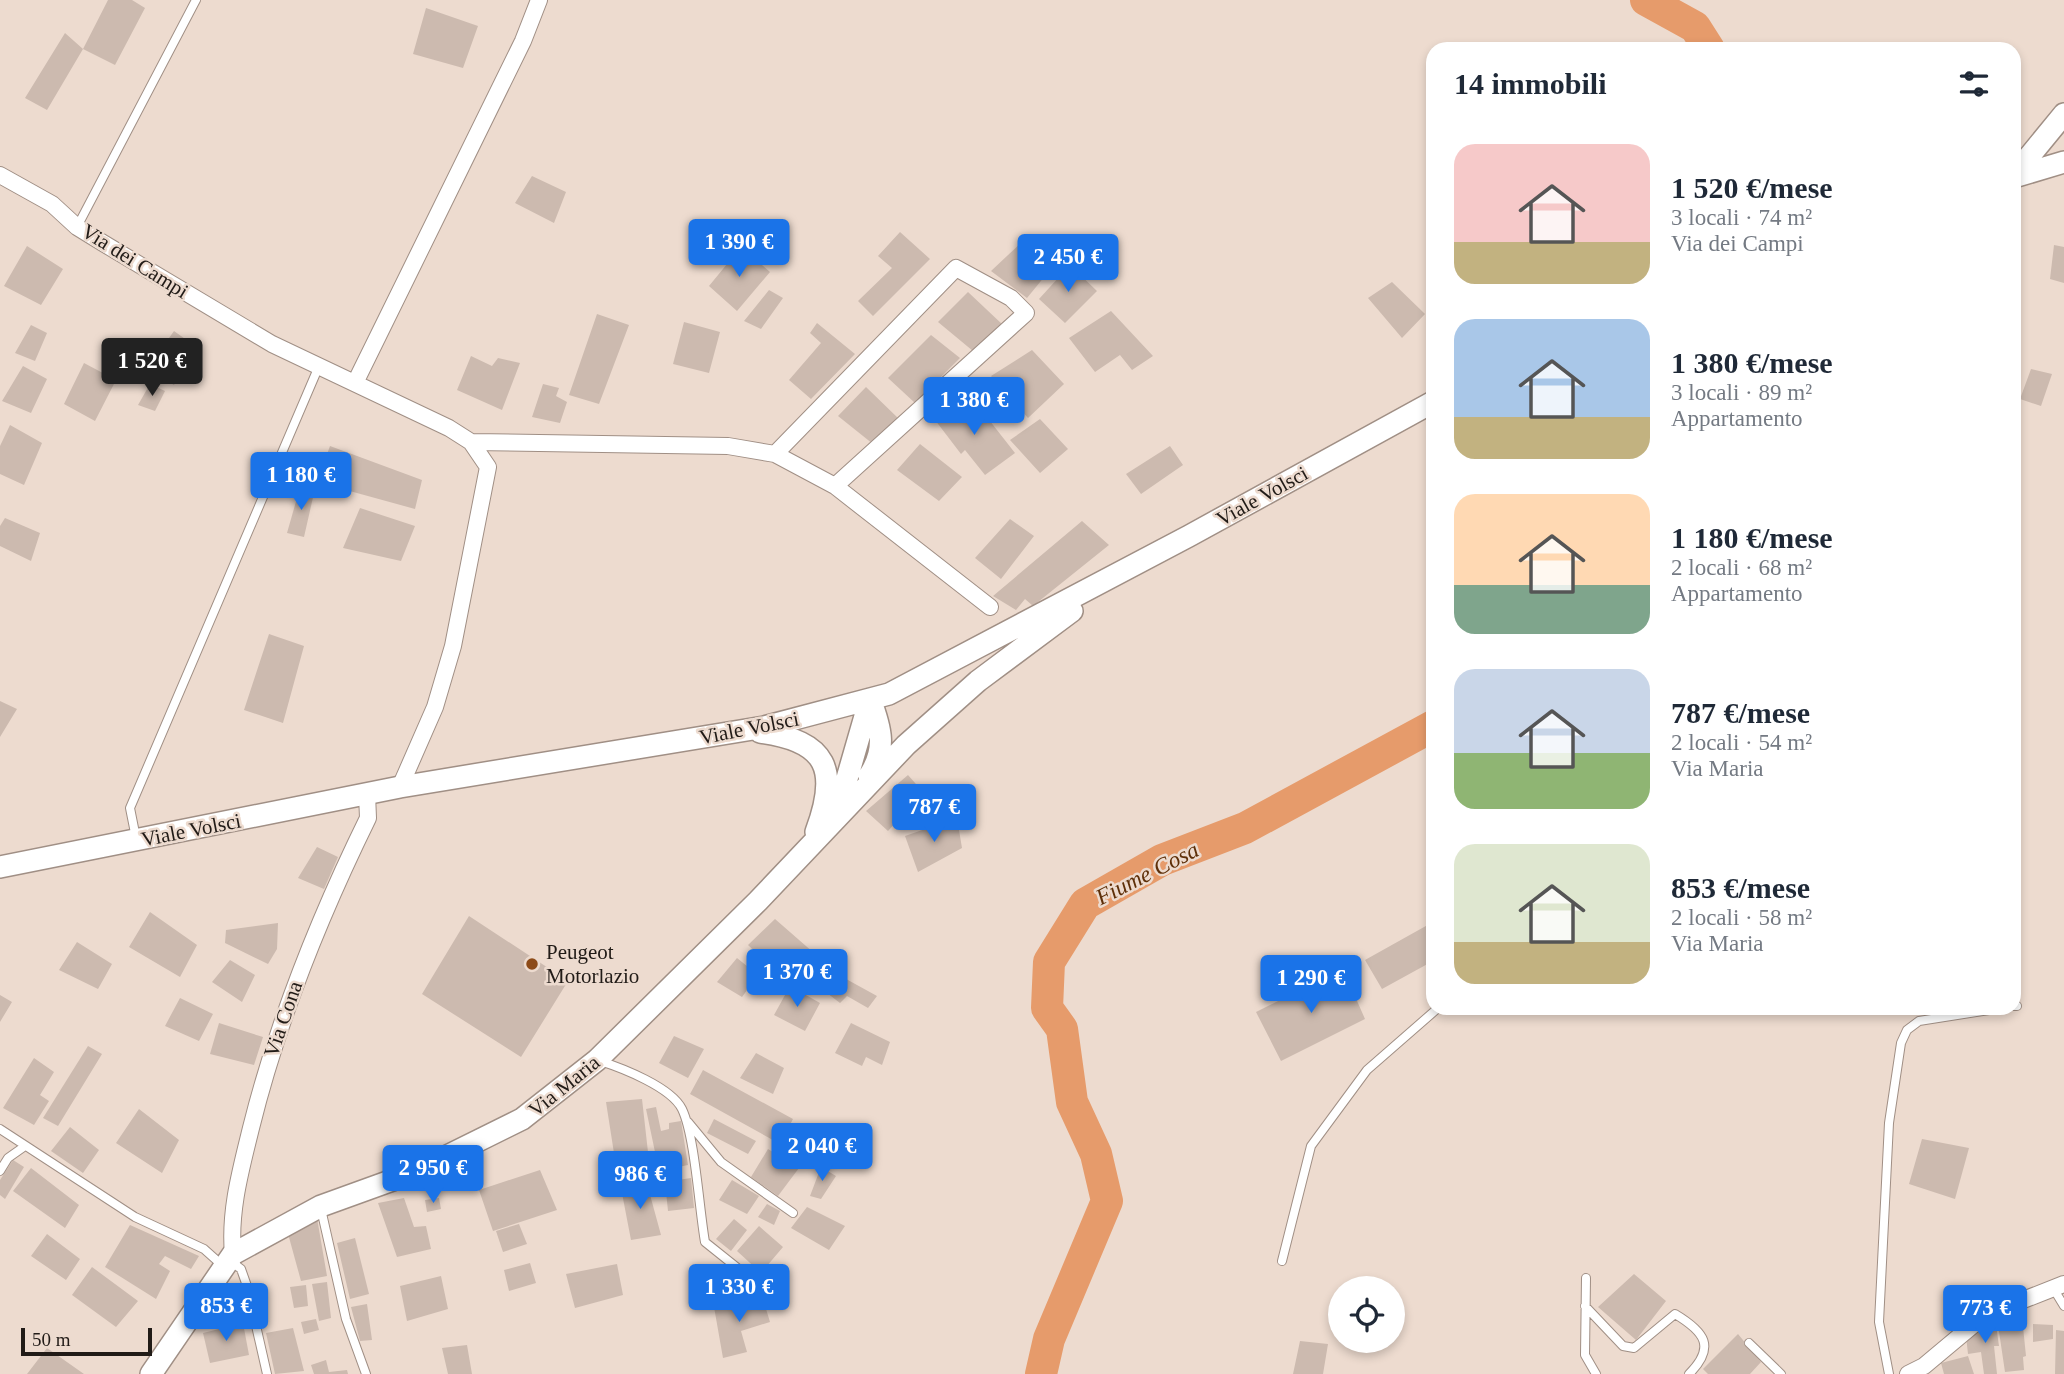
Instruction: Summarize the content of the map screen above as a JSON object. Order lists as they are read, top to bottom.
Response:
{
  "streets": {
    "street": [
      "Via dei Campi",
      "Viale Volsci",
      "Via Cona",
      "Via Maria"
    ]
  },
  "crossings": [
    ["Viale Volsci", "Via Cona"],
    ["Via Cona", "Via Maria"]
  ],
  "water": ["Fiume Cosa"],
  "places": ["Peugeot Motorlazio"],
  "scale_bar": "50 m",
  "page": {
    "heading": "14 immobili",
    "list": [
      {
        "name": "1 520 €/mese",
        "note": "3 locali · 74 m² · Via dei Campi"
      },
      {
        "name": "1 380 €/mese",
        "note": "3 locali · 89 m² · Appartamento"
      },
      {
        "name": "1 180 €/mese",
        "note": "2 locali · 68 m² · Appartamento"
      },
      {
        "name": "787 €/mese",
        "note": "2 locali · 54 m² · Via Maria"
      },
      {
        "name": "853 €/mese",
        "note": "2 locali · 58 m² · Via Maria"
      }
    ],
    "price": [
      "1 390 €",
      "2 450 €",
      "1 520 €",
      "1 380 €",
      "1 180 €",
      "787 €",
      "1 370 €",
      "1 290 €",
      "2 040 €",
      "2 950 €",
      "986 €",
      "1 330 €",
      "853 €",
      "773 €"
    ],
    "scale": "50 m"
  }
}
